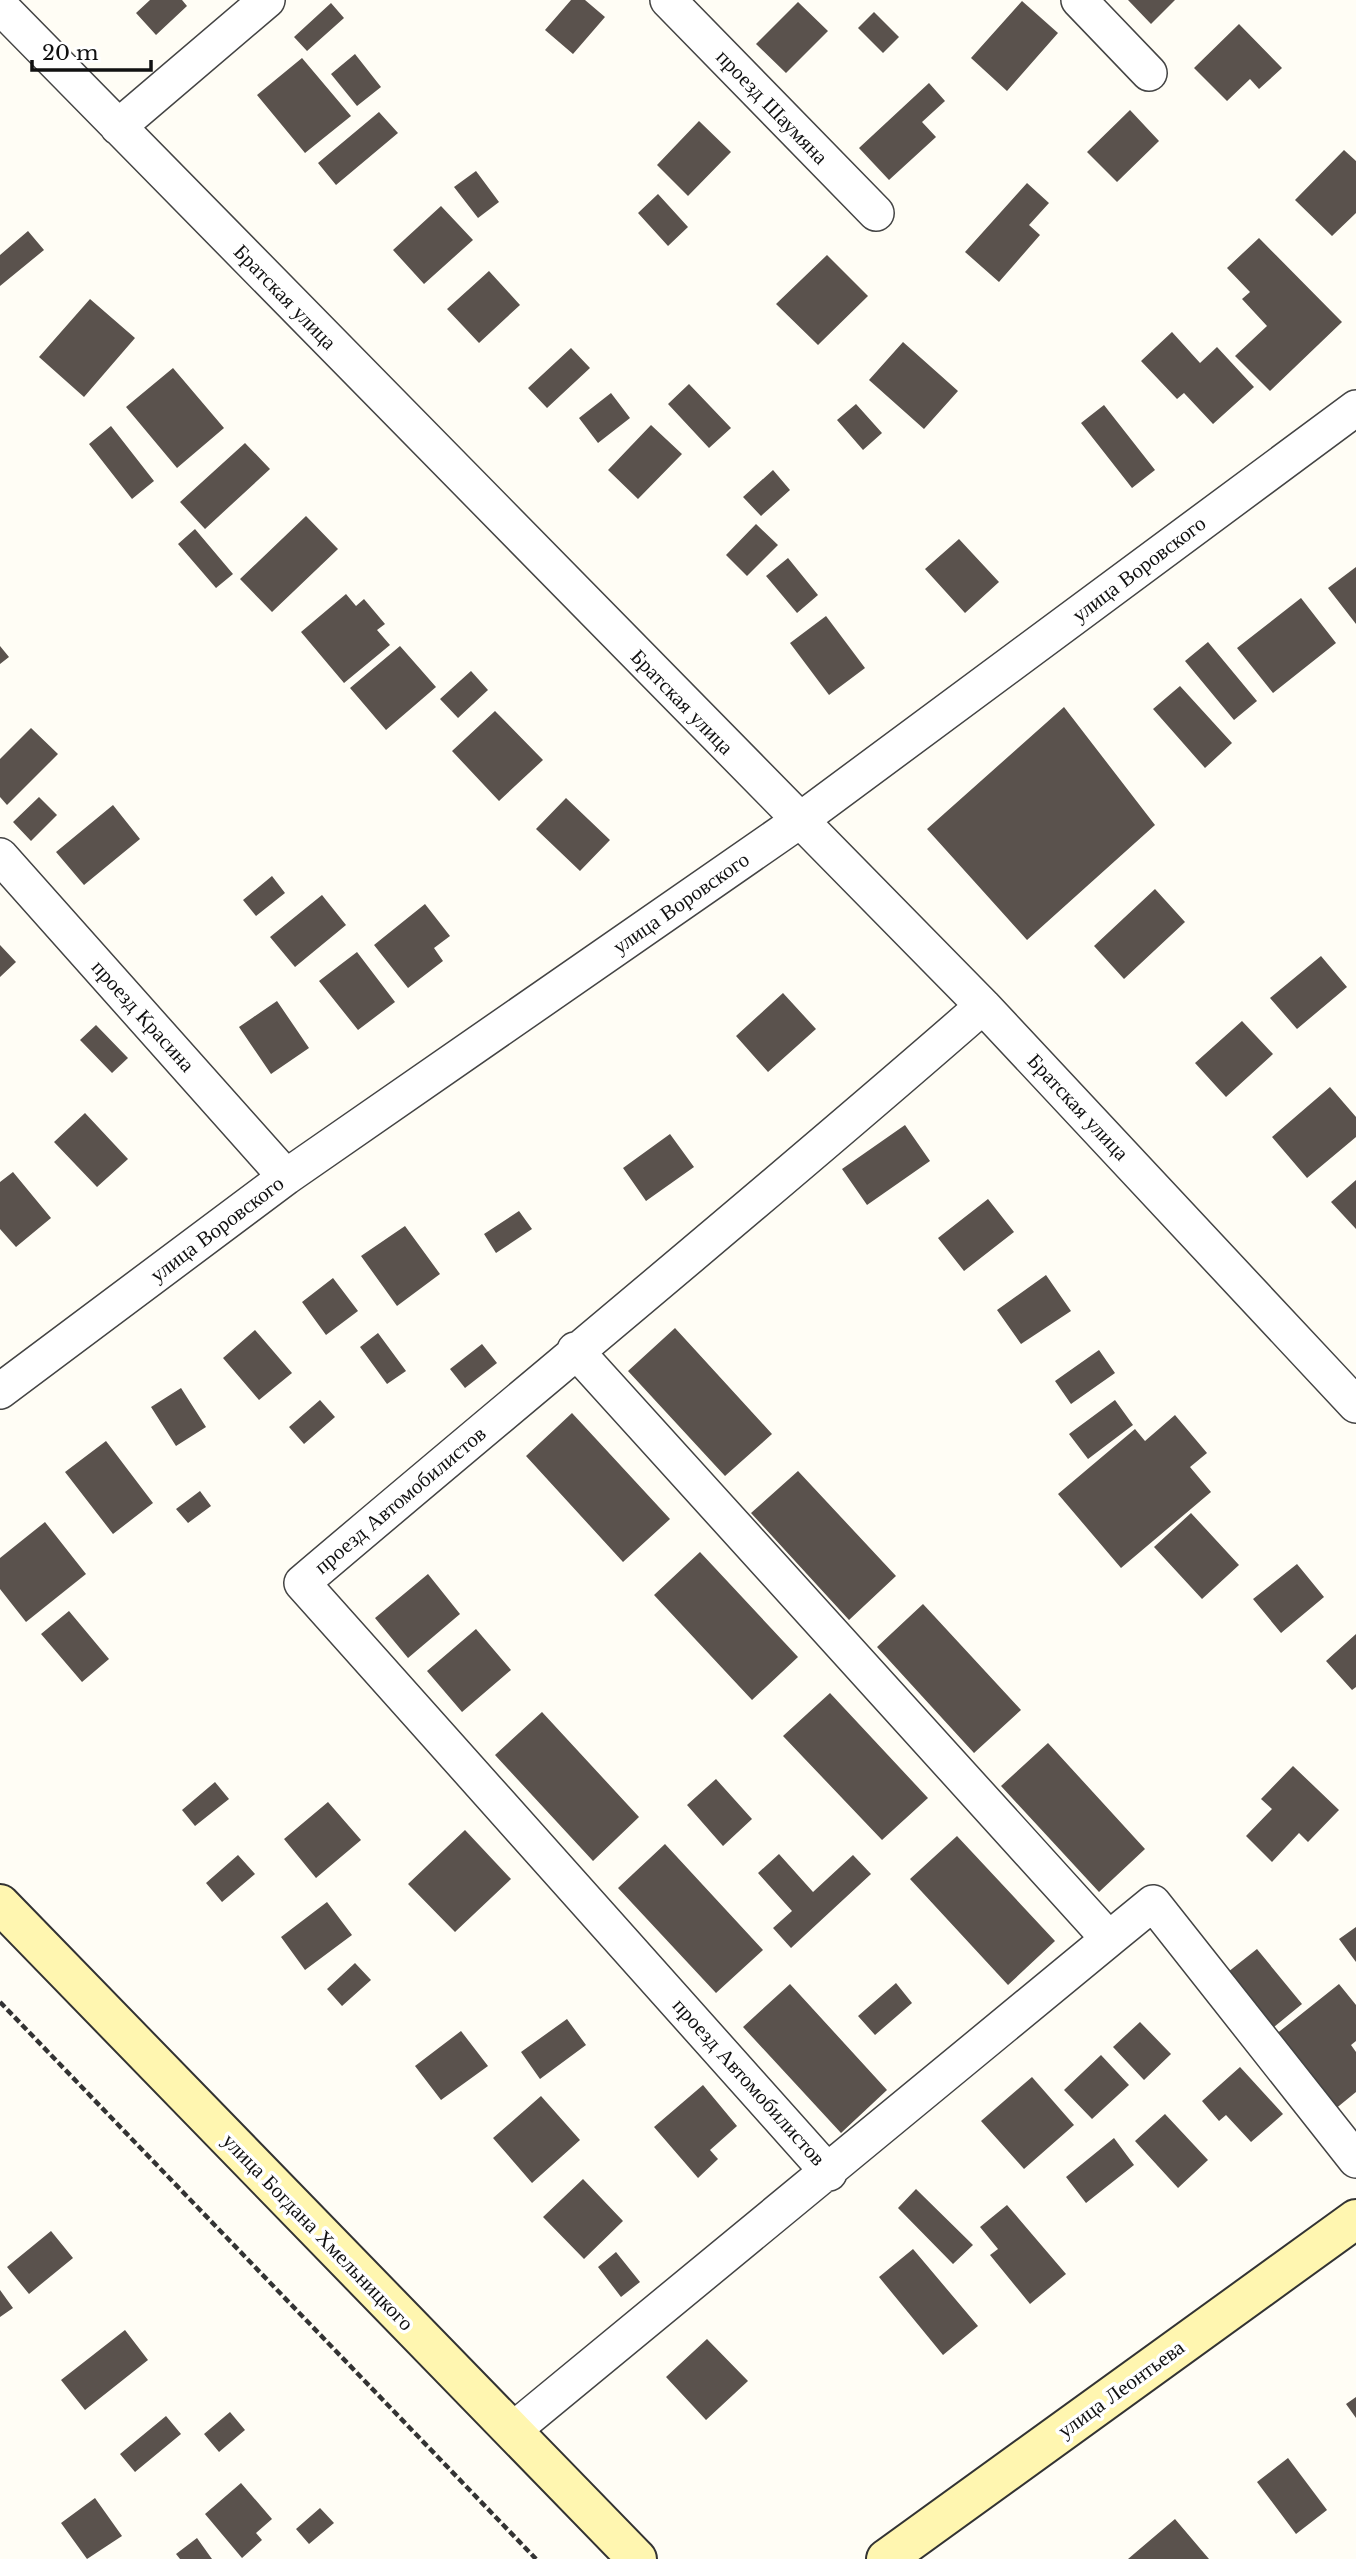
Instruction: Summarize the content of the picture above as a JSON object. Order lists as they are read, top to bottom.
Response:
{
  "streets": {
    "street": [
      "проезд Шаумяна",
      "Братская улица",
      "улица Воровского",
      "проезд Красина",
      "проезд Автомобилистов",
      "улица Богдана Хмельницкого",
      "улица Леонтьева"
    ]
  },
  "crossings": [
    ["Братская улица", "улица Воровского"],
    ["улица Воровского", "проезд Красина"]
  ],
  "scale_bar": "20 m"
}
